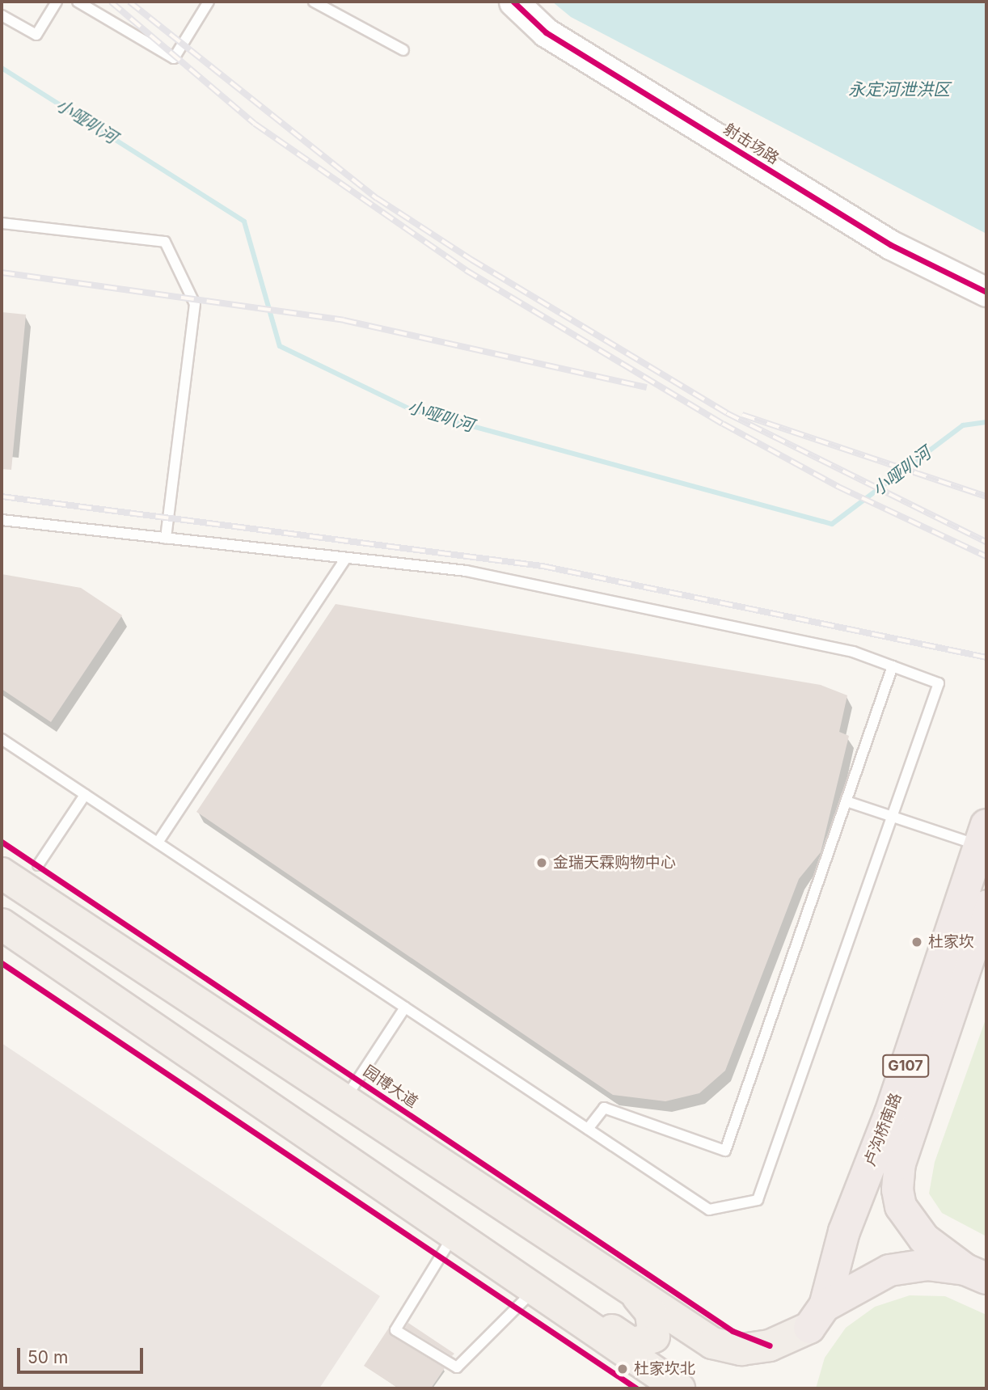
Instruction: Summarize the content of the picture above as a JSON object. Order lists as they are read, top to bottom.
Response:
{
  "streets": {
    "highway": ["G107", "卢沟桥南路"],
    "street": ["射击场路"],
    "cycle path": ["园博大道"]
  },
  "crossings": [
    ["G107", "卢沟桥南路"]
  ],
  "water": ["永定河泄洪区", "小哑叭河"],
  "places": ["金瑞天霖购物中心", "杜家坎", "杜家坎北"],
  "scale_bar": "50 m"
}
